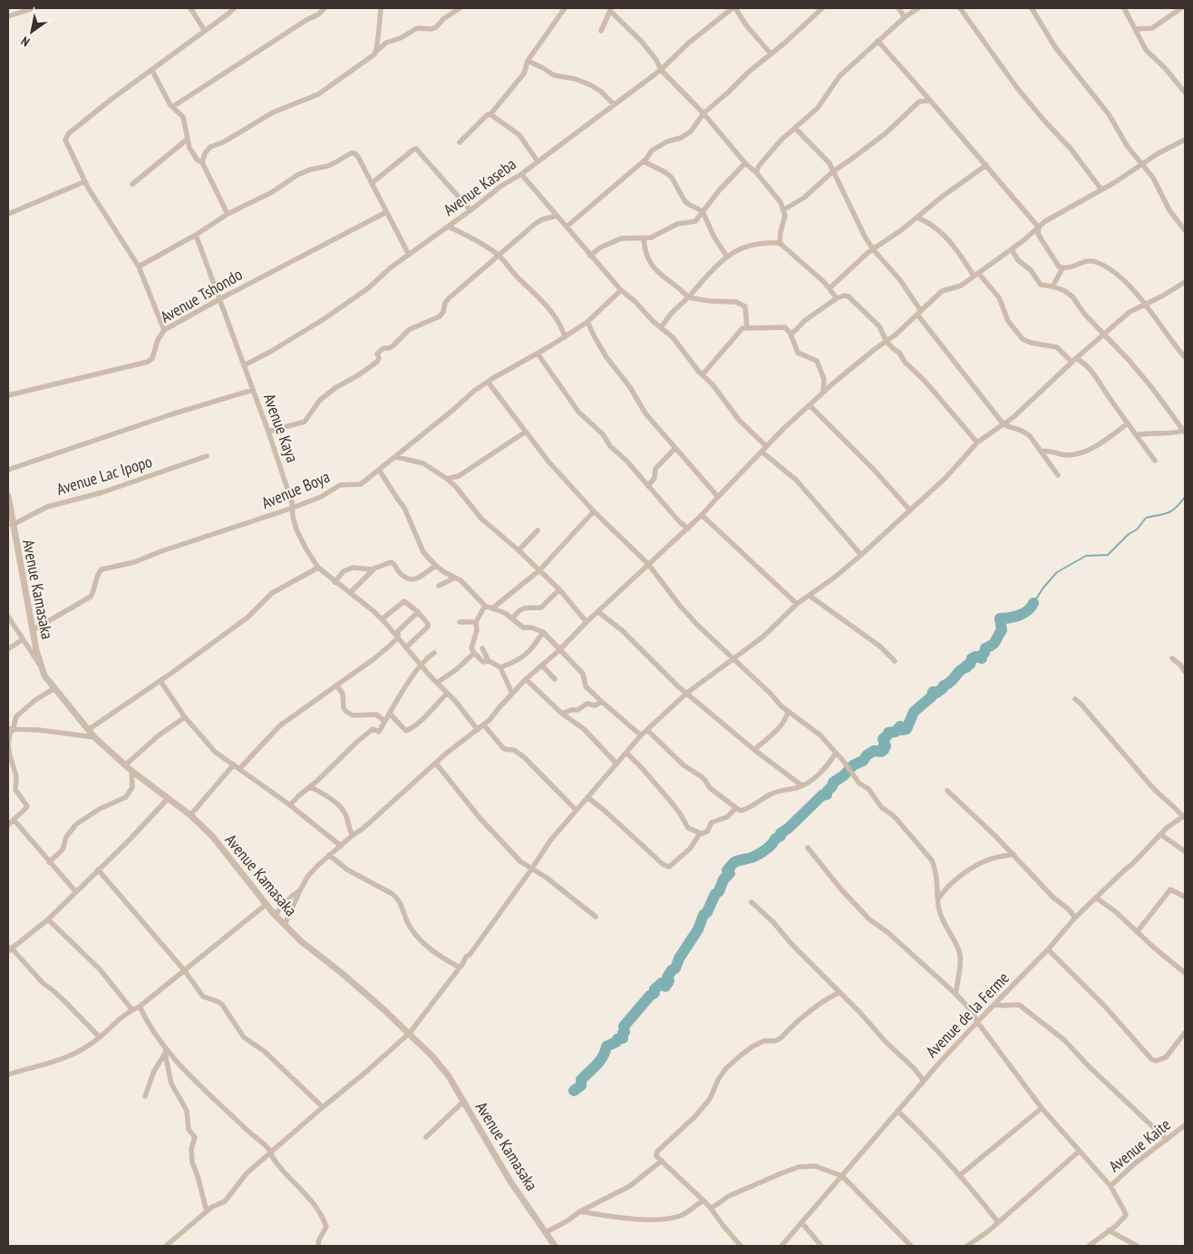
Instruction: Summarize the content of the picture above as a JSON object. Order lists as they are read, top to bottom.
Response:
{
  "streets": {
    "street": [
      "Avenue Kaseba",
      "Avenue Tshondo",
      "Avenue Kaya",
      "Avenue Lac Ipopo",
      "Avenue Boya",
      "Avenue Kamasaka",
      "Avenue de la Ferme",
      "Avenue Kaite"
    ]
  },
  "crossings": [
    ["Avenue Kaseba", "Avenue Kaya"],
    ["Avenue Tshondo", "Avenue Kaya"],
    ["Avenue Kaya", "Avenue Boya"],
    ["Avenue Lac Ipopo", "Avenue Kamasaka"],
    ["Avenue Boya", "Avenue Kamasaka"]
  ],
  "north": "bottom left"
}
